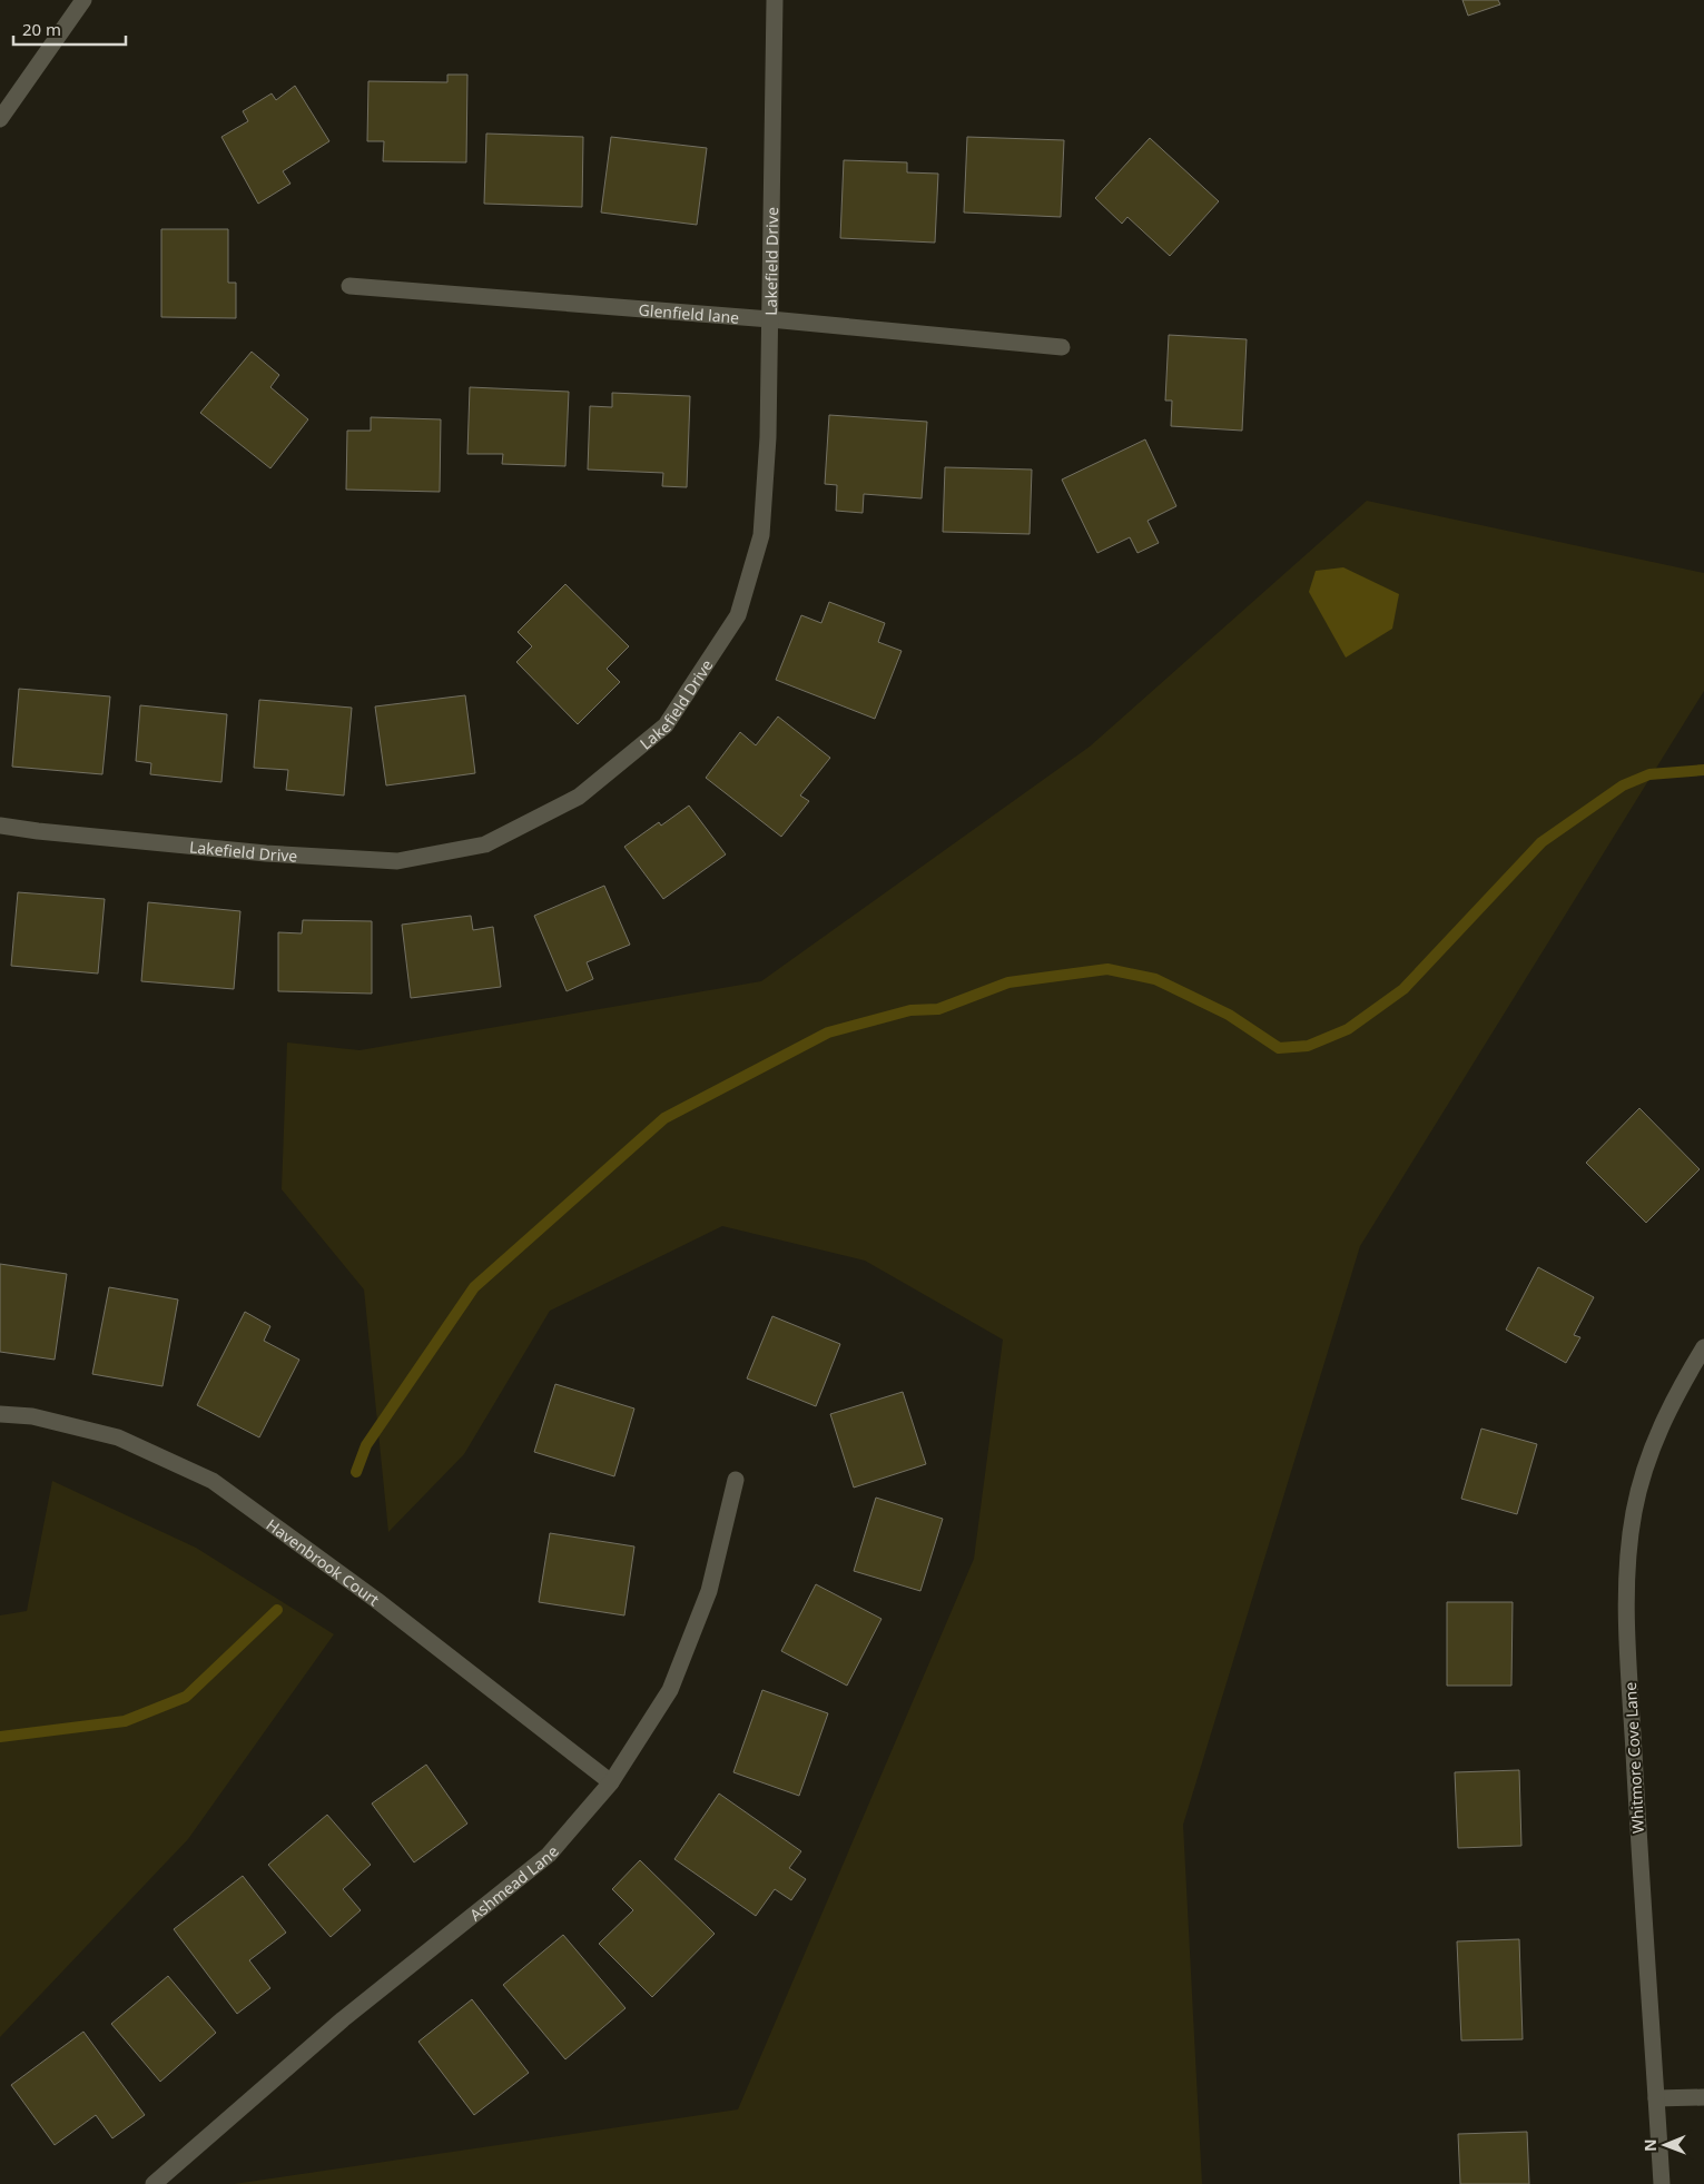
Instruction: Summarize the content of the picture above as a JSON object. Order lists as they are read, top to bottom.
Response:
{
  "streets": {
    "street": [
      "Lakefield Drive",
      "Glenfield lane",
      "Havenbrook Court",
      "Whitmore Cove Lane",
      "Ashmead Lane"
    ]
  },
  "crossings": [
    ["Lakefield Drive", "Glenfield lane"],
    ["Havenbrook Court", "Ashmead Lane"]
  ],
  "scale_bar": "20 m",
  "north": "left"
}
